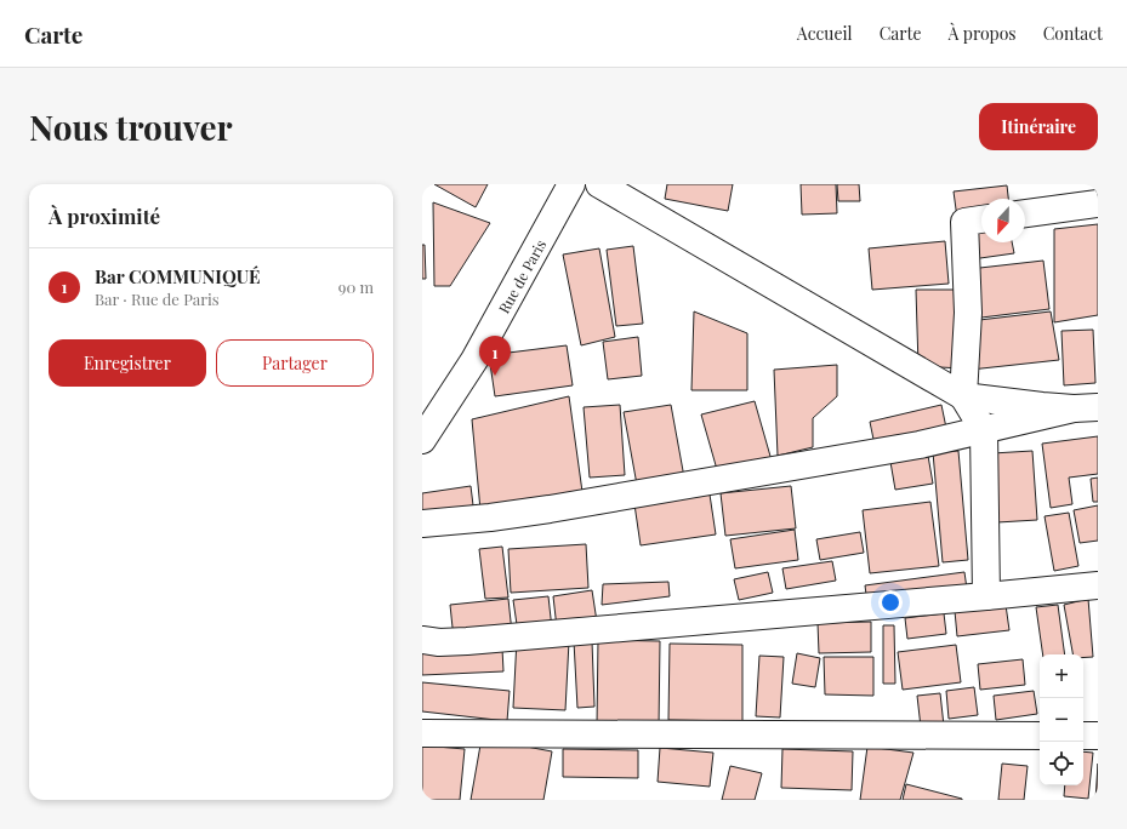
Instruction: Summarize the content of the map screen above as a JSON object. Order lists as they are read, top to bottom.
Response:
{
  "streets": {
    "street": ["Rue de Paris"]
  },
  "north": "bottom",
  "page": {
    "header": "Carte",
    "nav": [
      "Accueil",
      "Carte",
      "À propos",
      "Contact"
    ],
    "buttons": [
      "Itinéraire",
      ["Enregistrer", "Partager"]
    ],
    "title": "Nous trouver",
    "heading": "À proximité",
    "list": [
      {
        "mark": "1",
        "name": "Bar COMMUNIQUÉ",
        "note": "Bar · Rue de Paris",
        "value": "90 m"
      }
    ],
    "pins": "1",
    "map_buttons": ["+", "−"]
  }
}
